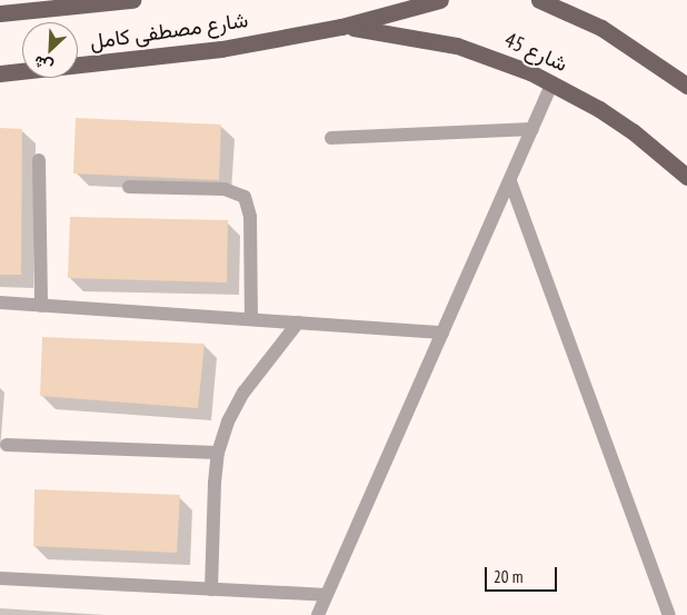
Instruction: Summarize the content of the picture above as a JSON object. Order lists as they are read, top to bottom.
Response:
{
  "streets": {
    "main road": ["شارع مصطفى كامل", "شارع 45"]
  },
  "crossings": [
    ["شارع مصطفى كامل", "شارع 45"]
  ],
  "scale_bar": "20 m",
  "north": "bottom left"
}
